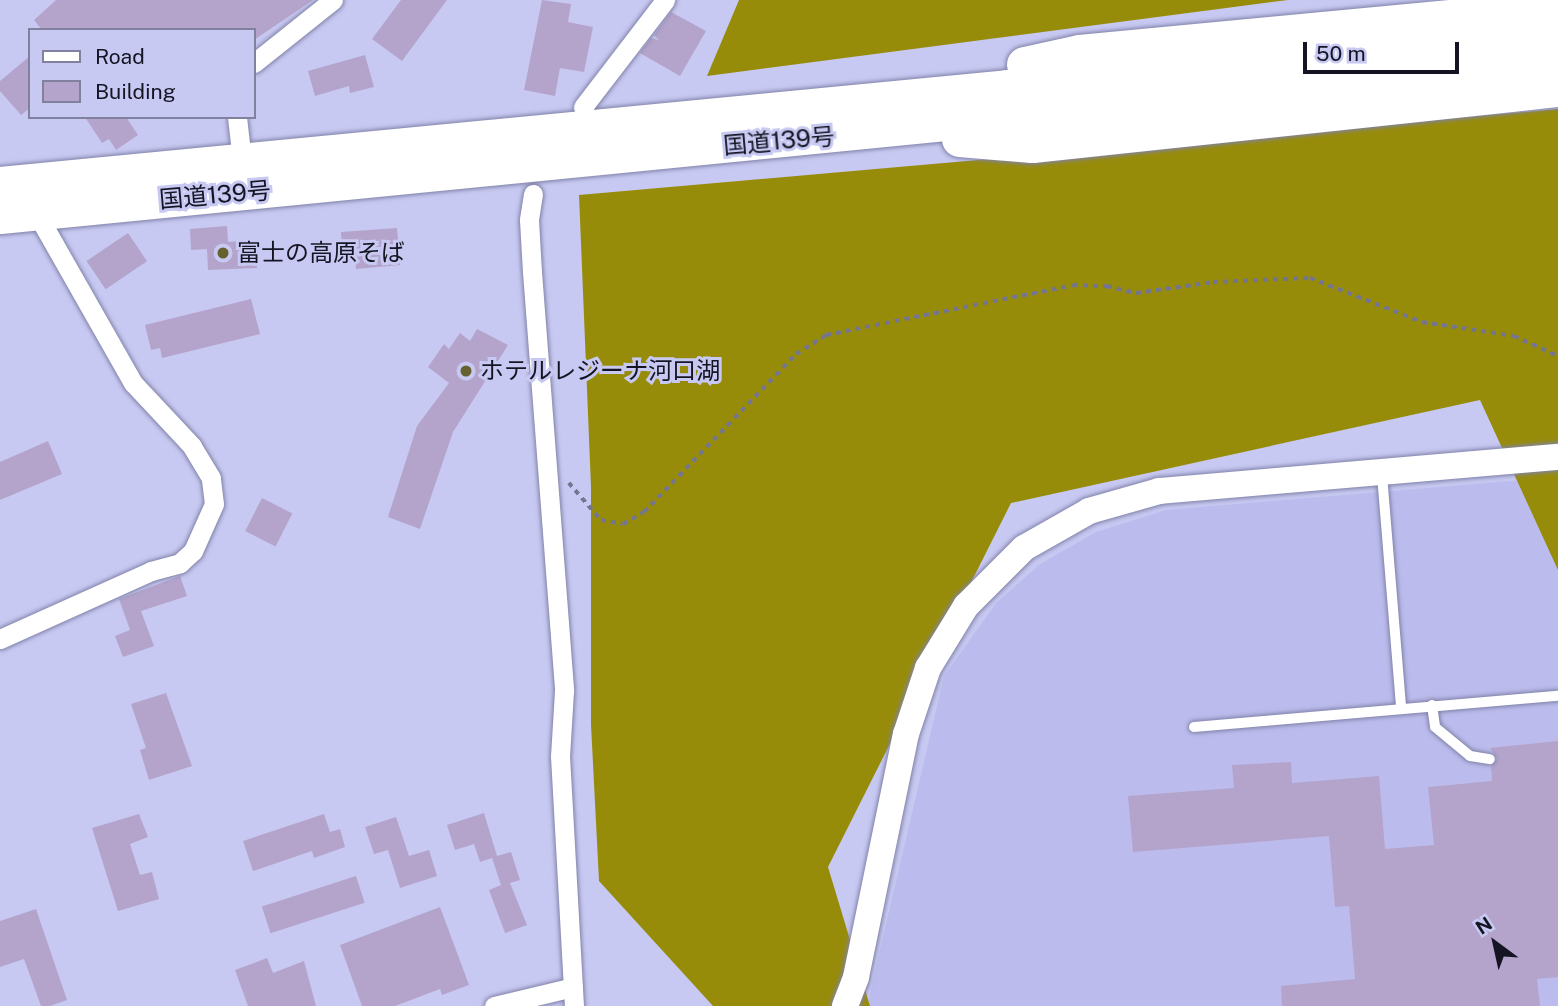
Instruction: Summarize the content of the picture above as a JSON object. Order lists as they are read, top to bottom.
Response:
{
  "streets": {
    "highway": ["国道139号"]
  },
  "places": ["富士の高原そば", "ホテルレジーナ河口湖"],
  "legend": ["Road", "Building"],
  "scale_bar": "50 m",
  "north": "top left"
}
